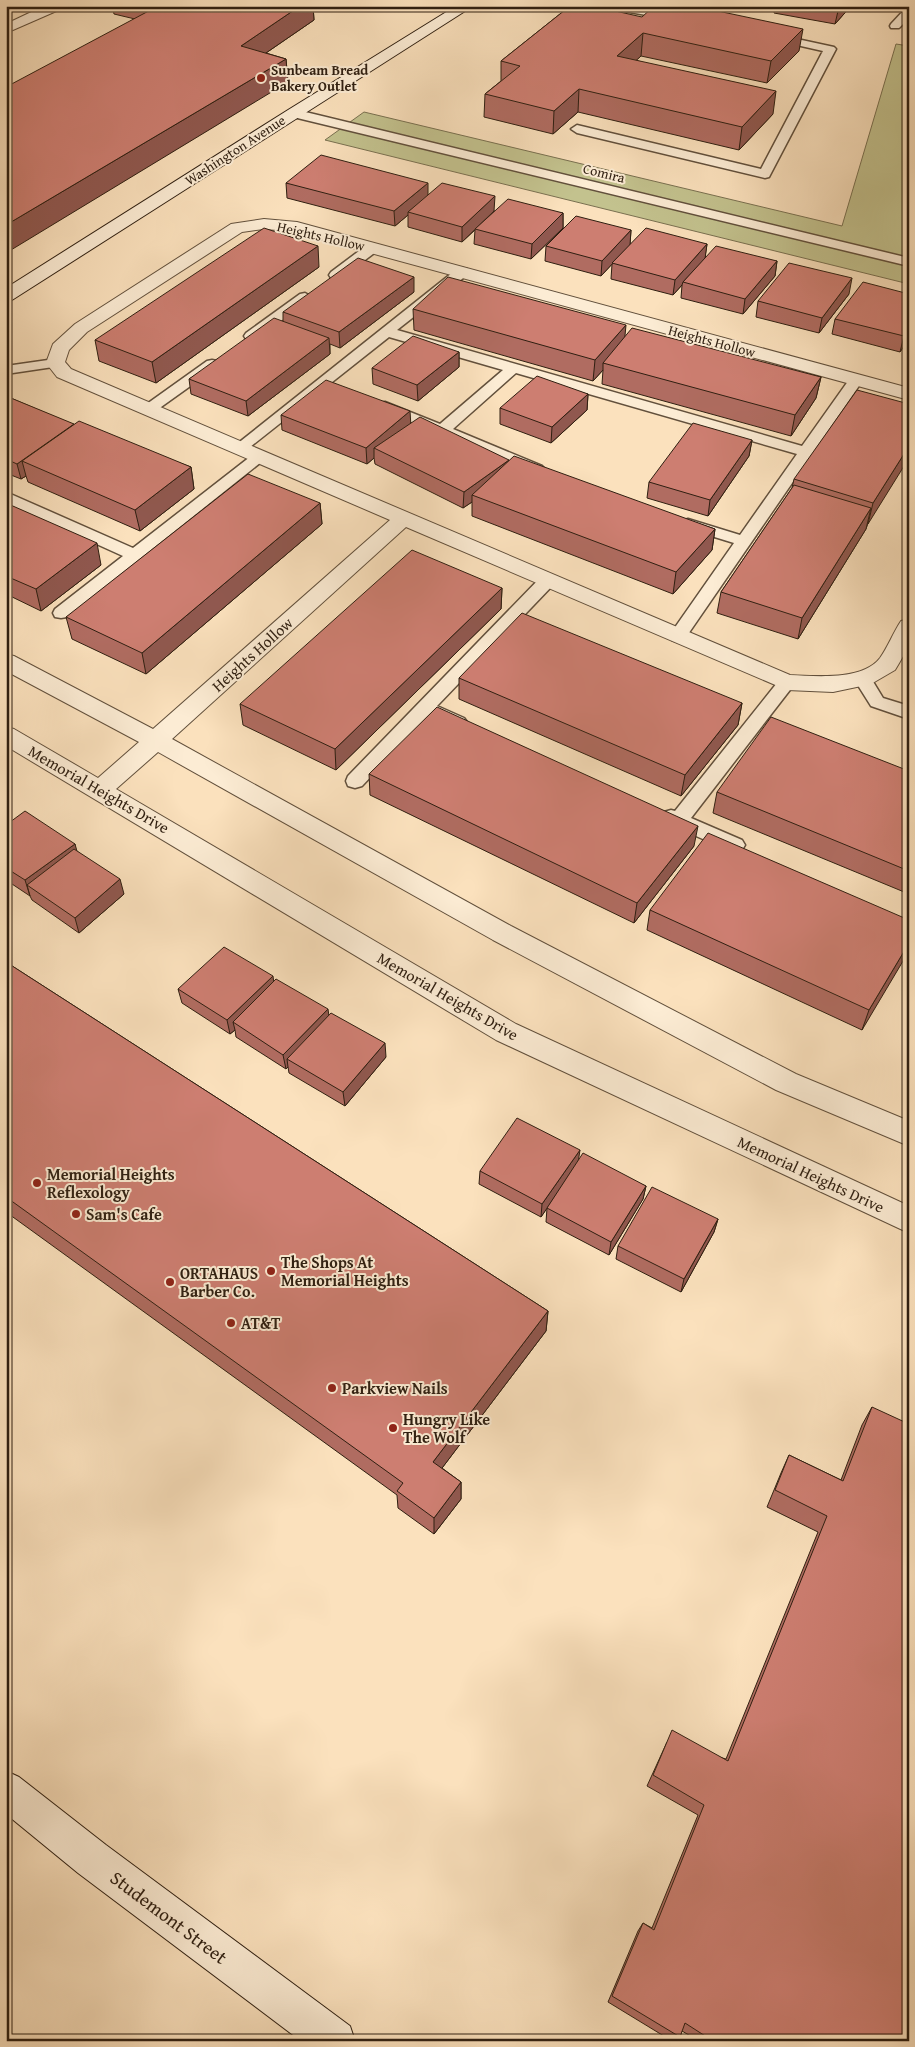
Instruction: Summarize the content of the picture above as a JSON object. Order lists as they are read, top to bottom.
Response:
{
  "streets": {
    "street": [
      "Washington Avenue",
      "Heights Hollow",
      "Memorial Heights Drive",
      "Studemont Street"
    ],
    "lane": ["Comira"]
  },
  "crossings": [
    ["Washington Avenue", "Comira"],
    ["Heights Hollow", "Memorial Heights Drive"]
  ],
  "places": [
    "Sunbeam Bread Bakery Outlet",
    "Memorial Heights Reflexology",
    "Sam's Cafe",
    "The Shops At Memorial Heights",
    "ORTAHAUS Barber Co.",
    "AT&T",
    "Parkview Nails",
    "Hungry Like The Wolf"
  ]
}
